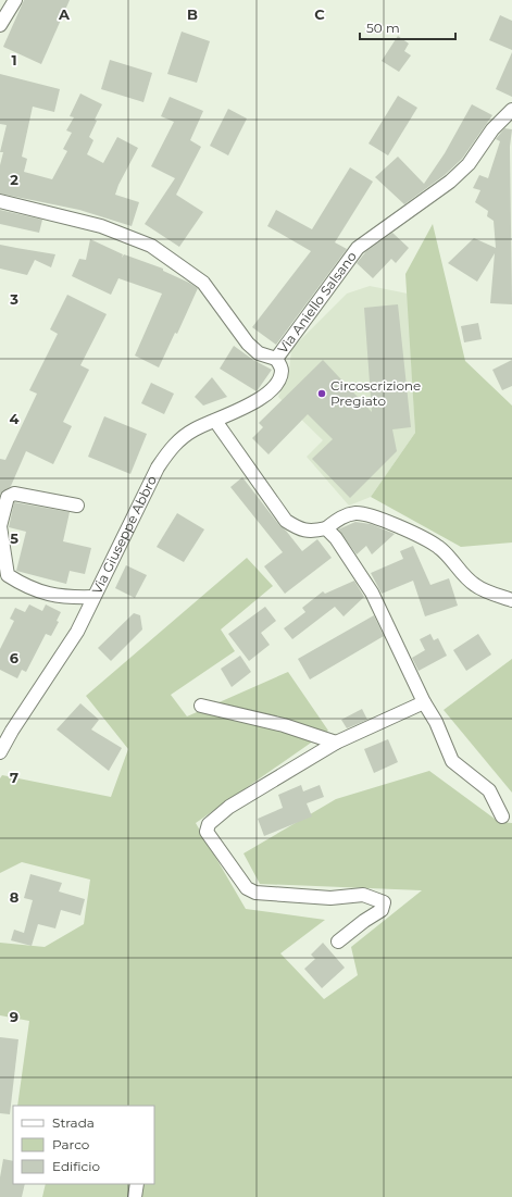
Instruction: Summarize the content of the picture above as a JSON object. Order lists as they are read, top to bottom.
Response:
{
  "streets": {
    "street": ["Via Aniello Salsano", "Via Giuseppe Abbro"]
  },
  "crossings": [
    ["Via Aniello Salsano", "Via Giuseppe Abbro"]
  ],
  "places": ["Circoscrizione Pregiato"],
  "legend": ["Strada", "Parco", "Edificio"],
  "scale_bar": "50 m",
  "grid": {
    "columns": ["A", "B", "C"],
    "rows": [
      "1",
      "2",
      "3",
      "4",
      "5",
      "6",
      "7",
      "8",
      "9"
    ]
  }
}
